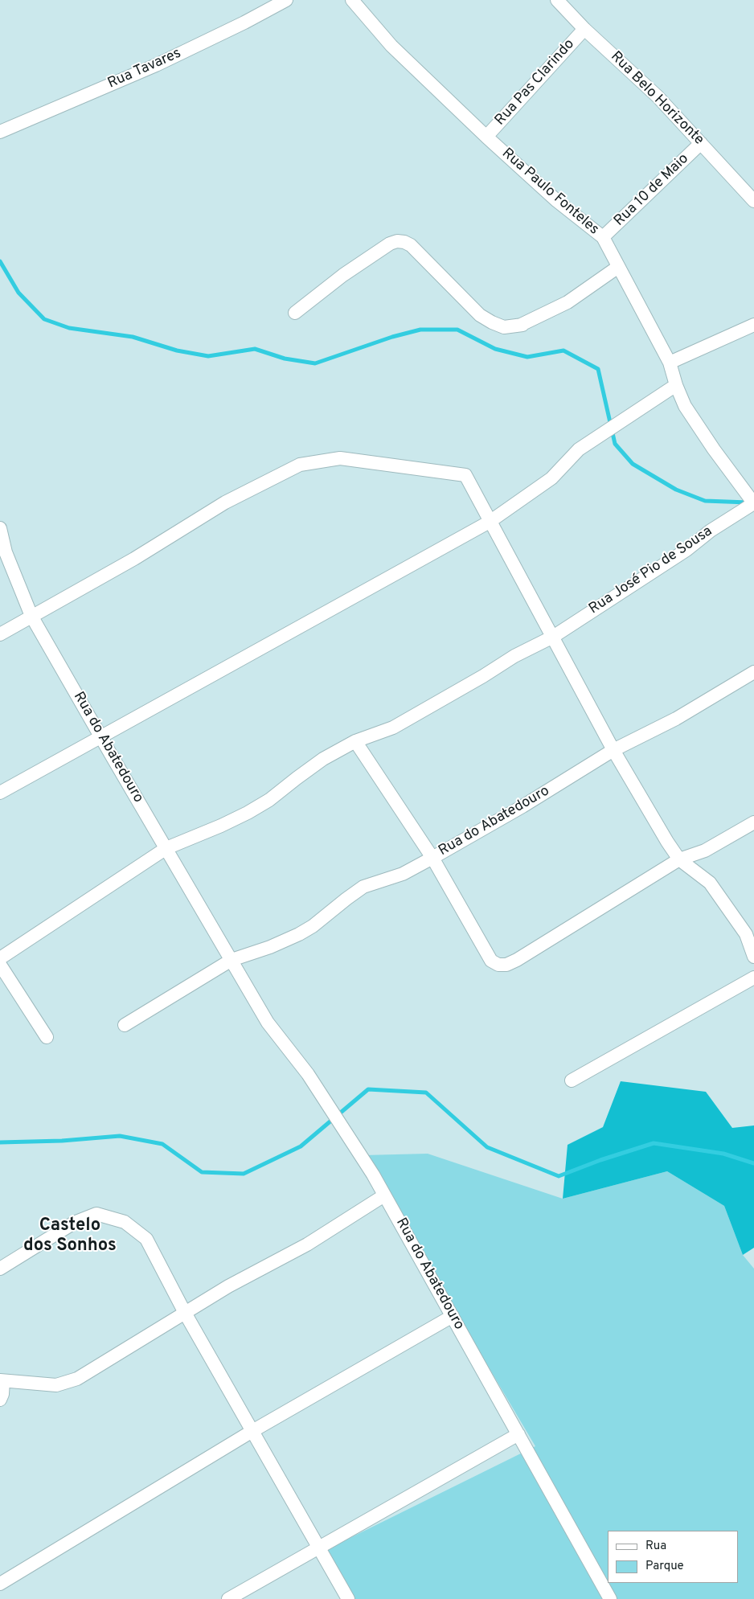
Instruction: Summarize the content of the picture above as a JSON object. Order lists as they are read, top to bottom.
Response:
{
  "streets": {
    "street": [
      "Rua Tavares",
      "Rua Pas Clarindo",
      "Rua Belo Horizonte",
      "Rua 10 de Maio",
      "Rua Paulo Fonteles",
      "Rua José Pio de Sousa",
      "Rua do Abatedouro"
    ]
  },
  "crossings": [
    ["Rua Pas Clarindo", "Rua Belo Horizonte"],
    ["Rua Pas Clarindo", "Rua Paulo Fonteles"],
    ["Rua Belo Horizonte", "Rua 10 de Maio"],
    ["Rua 10 de Maio", "Rua Paulo Fonteles"],
    ["Rua Paulo Fonteles", "Rua José Pio de Sousa"],
    ["Rua José Pio de Sousa", "Rua do Abatedouro"]
  ],
  "districts": ["Castelo dos Sonhos"],
  "legend": ["Rua", "Parque"]
}
